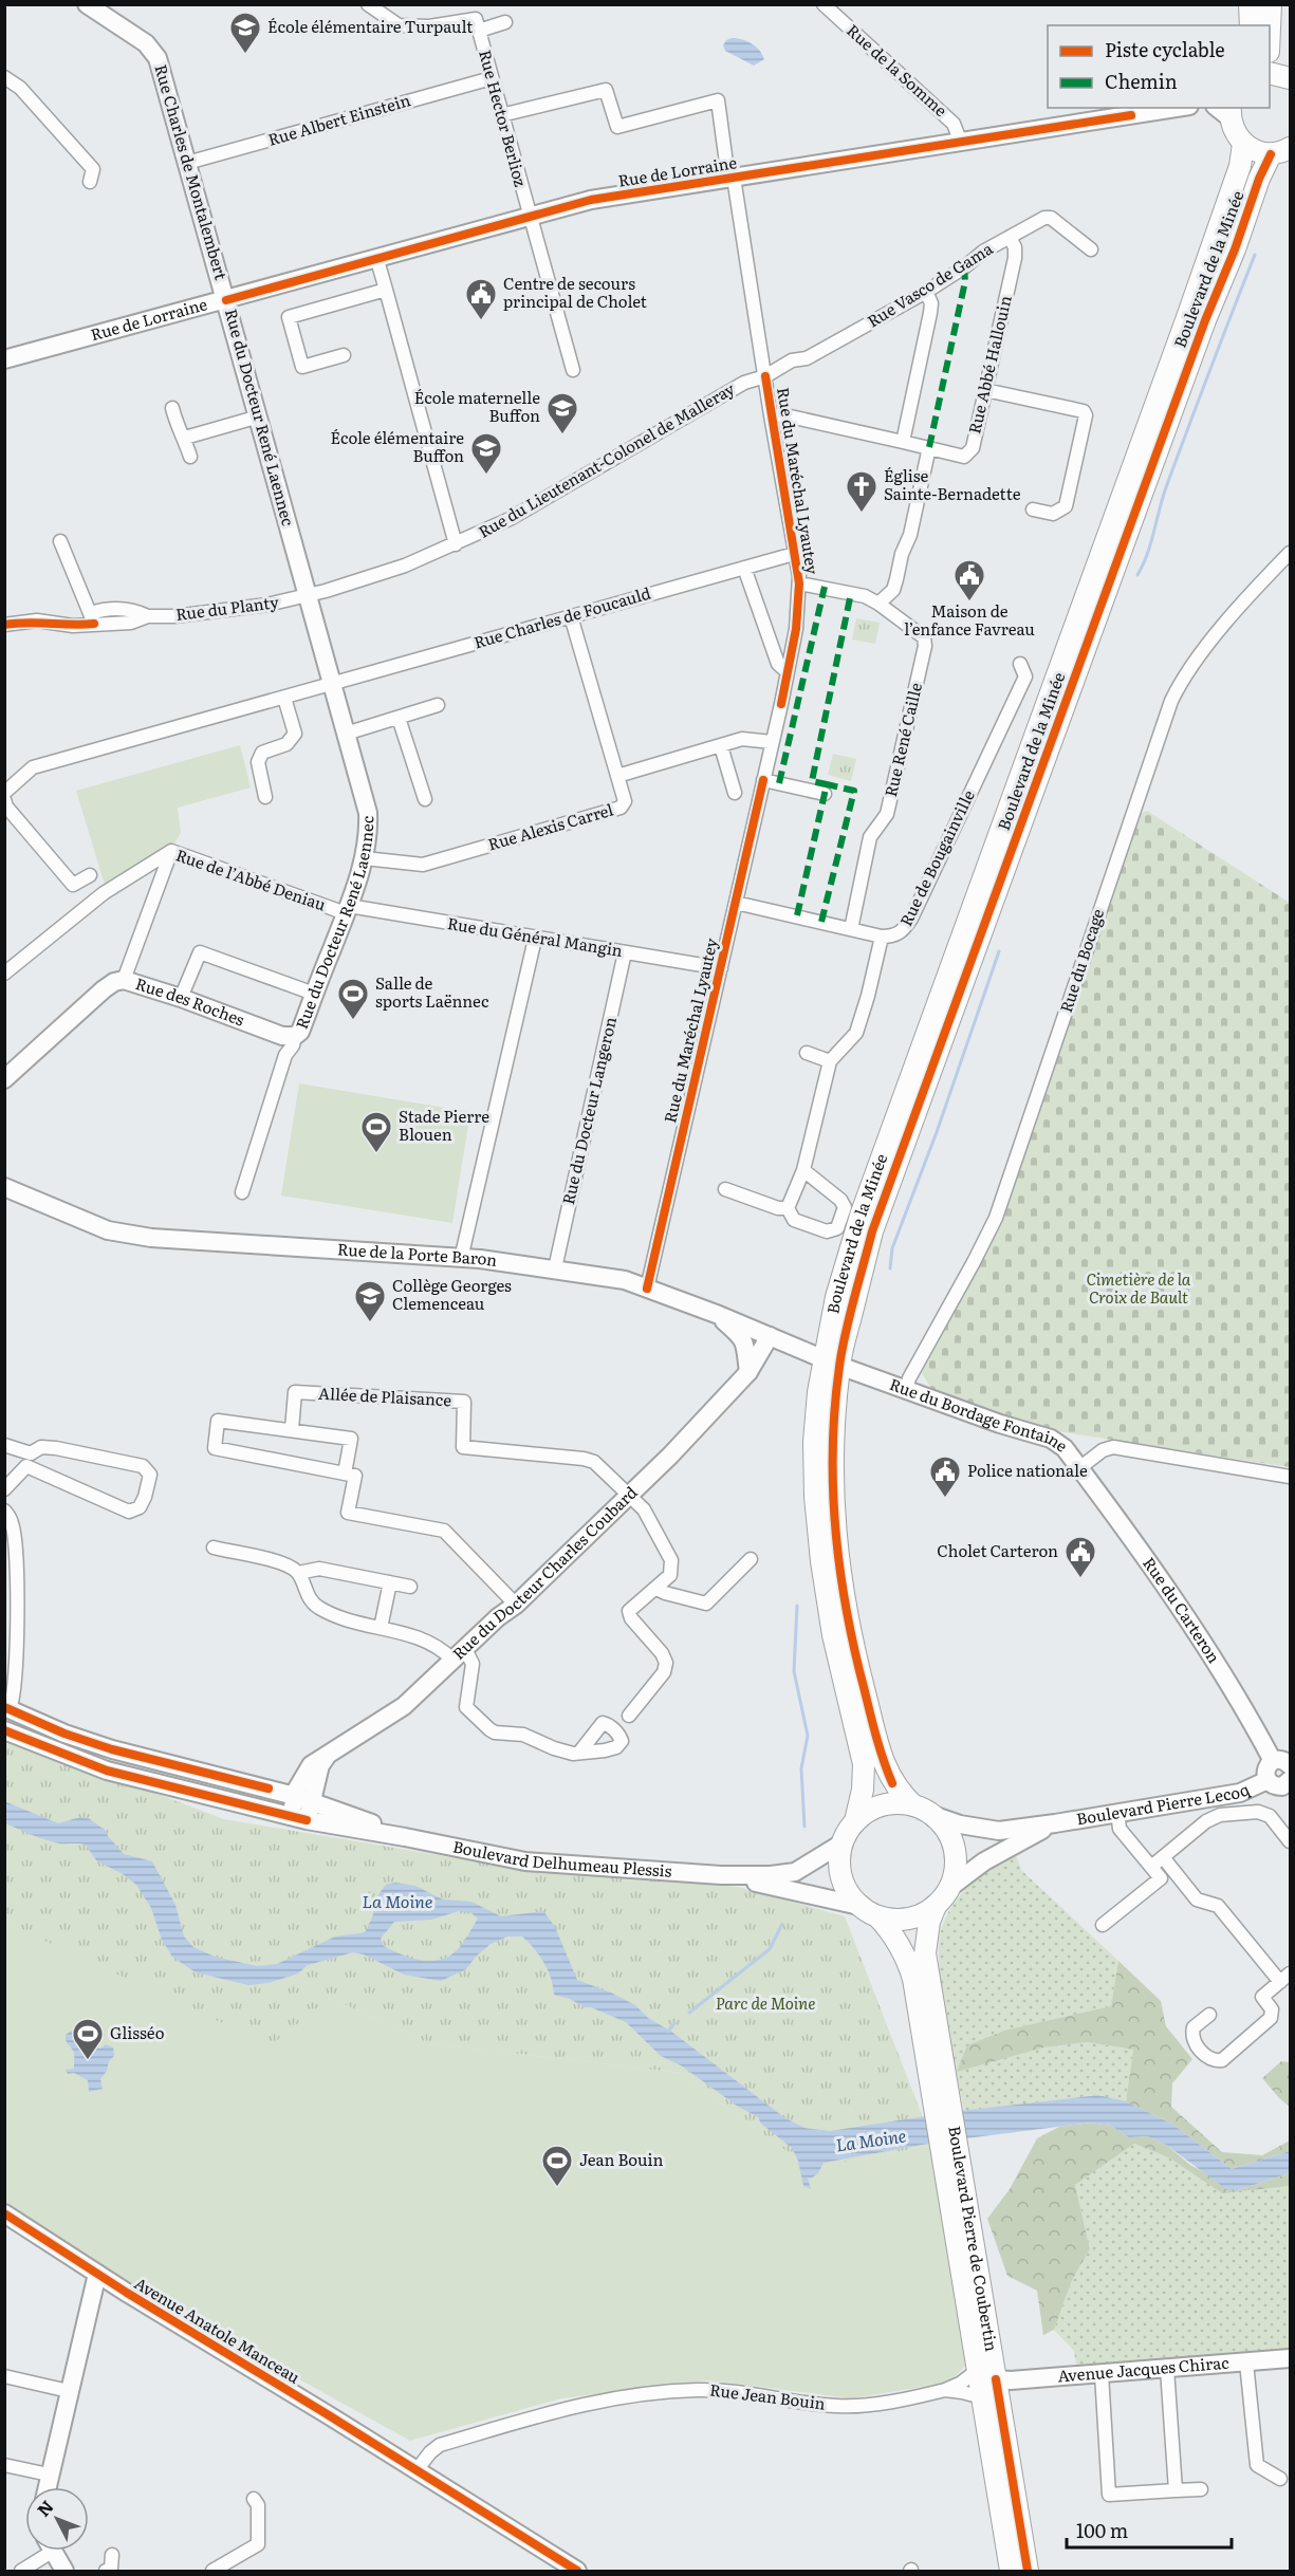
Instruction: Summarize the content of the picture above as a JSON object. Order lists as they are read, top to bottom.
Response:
{
  "streets": {
    "main road": ["Boulevard de la Minée", "Boulevard Pierre de Coubertin"],
    "street": [
      "Rue de la Somme",
      "Rue Hector Berlioz",
      "Rue Albert Einstein",
      "Rue Charles de Montalembert",
      "Rue de Lorraine",
      "Rue Vasco de Gama",
      "Rue Abbé Hallouin",
      "Rue du Docteur René Laennec",
      "Rue du Lieutenant-Colonel de Malleray",
      "Rue du Maréchal Lyautey",
      "Rue du Planty",
      "Rue Charles de Foucauld",
      "Rue René Caille",
      "Rue Alexis Carrel",
      "Rue de Bougainville",
      "Rue de l’Abbé Deniau",
      "Rue du Général Mangin",
      "Rue du Bocage",
      "Rue des Roches",
      "Rue du Docteur Langeron",
      "Rue de la Porte Baron",
      "Allée de Plaisance",
      "Rue du Bordage Fontaine",
      "Rue du Docteur Charles Coubard",
      "Rue du Carteron",
      "Boulevard Pierre Lecoq",
      "Boulevard Delhumeau Plessis",
      "Avenue Anatole Manceau",
      "Avenue Jacques Chirac",
      "Rue Jean Bouin"
    ]
  },
  "crossings": [
    ["Rue de la Somme", "Rue de Lorraine"],
    ["Rue Hector Berlioz", "Rue Albert Einstein"],
    ["Rue Hector Berlioz", "Rue de Lorraine"],
    ["Rue Hector Berlioz", "Rue du Maréchal Lyautey"],
    ["Rue Albert Einstein", "Rue Charles de Montalembert"],
    ["Rue Charles de Montalembert", "Rue de Lorraine"],
    ["Rue Charles de Montalembert", "Rue du Docteur René Laennec"],
    ["Rue de Lorraine", "Rue du Docteur René Laennec"],
    ["Rue de Lorraine", "Rue du Maréchal Lyautey"],
    ["Boulevard de la Minée", "Rue de la Porte Baron"],
    ["Boulevard de la Minée", "Rue du Bordage Fontaine"],
    ["Rue Vasco de Gama", "Rue Abbé Hallouin"],
    ["Rue Vasco de Gama", "Rue du Lieutenant-Colonel de Malleray"],
    ["Rue Vasco de Gama", "Rue du Maréchal Lyautey"],
    ["Rue du Docteur René Laennec", "Rue du Lieutenant-Colonel de Malleray"],
    ["Rue du Docteur René Laennec", "Rue du Planty"],
    ["Rue du Docteur René Laennec", "Rue Charles de Foucauld"],
    ["Rue du Docteur René Laennec", "Rue Alexis Carrel"],
    ["Rue du Docteur René Laennec", "Rue de l’Abbé Deniau"],
    ["Rue du Docteur René Laennec", "Rue du Général Mangin"],
    ["Rue du Docteur René Laennec", "Rue des Roches"],
    ["Rue du Lieutenant-Colonel de Malleray", "Rue du Maréchal Lyautey"],
    ["Rue du Lieutenant-Colonel de Malleray", "Rue du Planty"],
    ["Rue du Maréchal Lyautey", "Rue Charles de Foucauld"],
    ["Rue du Maréchal Lyautey", "Rue René Caille"],
    ["Rue du Maréchal Lyautey", "Rue de Bougainville"],
    ["Rue du Maréchal Lyautey", "Rue du Général Mangin"],
    ["Rue du Maréchal Lyautey", "Rue de la Porte Baron"],
    ["Rue Charles de Foucauld", "Rue Alexis Carrel"],
    ["Rue René Caille", "Rue de Bougainville"],
    ["Rue de l’Abbé Deniau", "Rue du Général Mangin"],
    ["Rue du Général Mangin", "Rue du Docteur Langeron"],
    ["Rue du Bocage", "Rue du Bordage Fontaine"],
    ["Rue du Docteur Langeron", "Rue de la Porte Baron"],
    ["Rue de la Porte Baron", "Rue du Bordage Fontaine"],
    ["Rue de la Porte Baron", "Rue du Docteur Charles Coubard"],
    ["Allée de Plaisance", "Rue du Docteur Charles Coubard"],
    ["Rue du Bordage Fontaine", "Rue du Carteron"],
    ["Rue du Docteur Charles Coubard", "Boulevard Delhumeau Plessis"],
    ["Rue du Carteron", "Boulevard Pierre Lecoq"],
    ["Boulevard Pierre Lecoq", "Boulevard Delhumeau Plessis"],
    ["Boulevard Pierre Lecoq", "Boulevard Pierre de Coubertin"],
    ["Boulevard Delhumeau Plessis", "Boulevard Pierre de Coubertin"],
    ["Boulevard Pierre de Coubertin", "Avenue Jacques Chirac"],
    ["Boulevard Pierre de Coubertin", "Rue Jean Bouin"],
    ["Avenue Anatole Manceau", "Rue Jean Bouin"]
  ],
  "water": ["La Moine"],
  "parks": ["Cimetière de la Croix de Bault", "Parc de Moine"],
  "places": {
    "school or university": [
      "École élémentaire Turpault",
      "École maternelle Buffon",
      "École élémentaire Buffon",
      "Collège Georges Clemenceau"
    ],
    "public building": [
      "Centre de secours principal de Cholet",
      "Maison de l’enfance Favreau",
      "Police nationale",
      "Cholet Carteron"
    ],
    "church": ["Église Sainte-Bernadette"],
    "sports": [
      "Salle de sports Laënnec",
      "Stade Pierre Blouen",
      "Glisséo",
      "Jean Bouin"
    ]
  },
  "legend": ["Piste cyclable", "Chemin"],
  "scale_bar": "100 m",
  "north": "top left"
}
